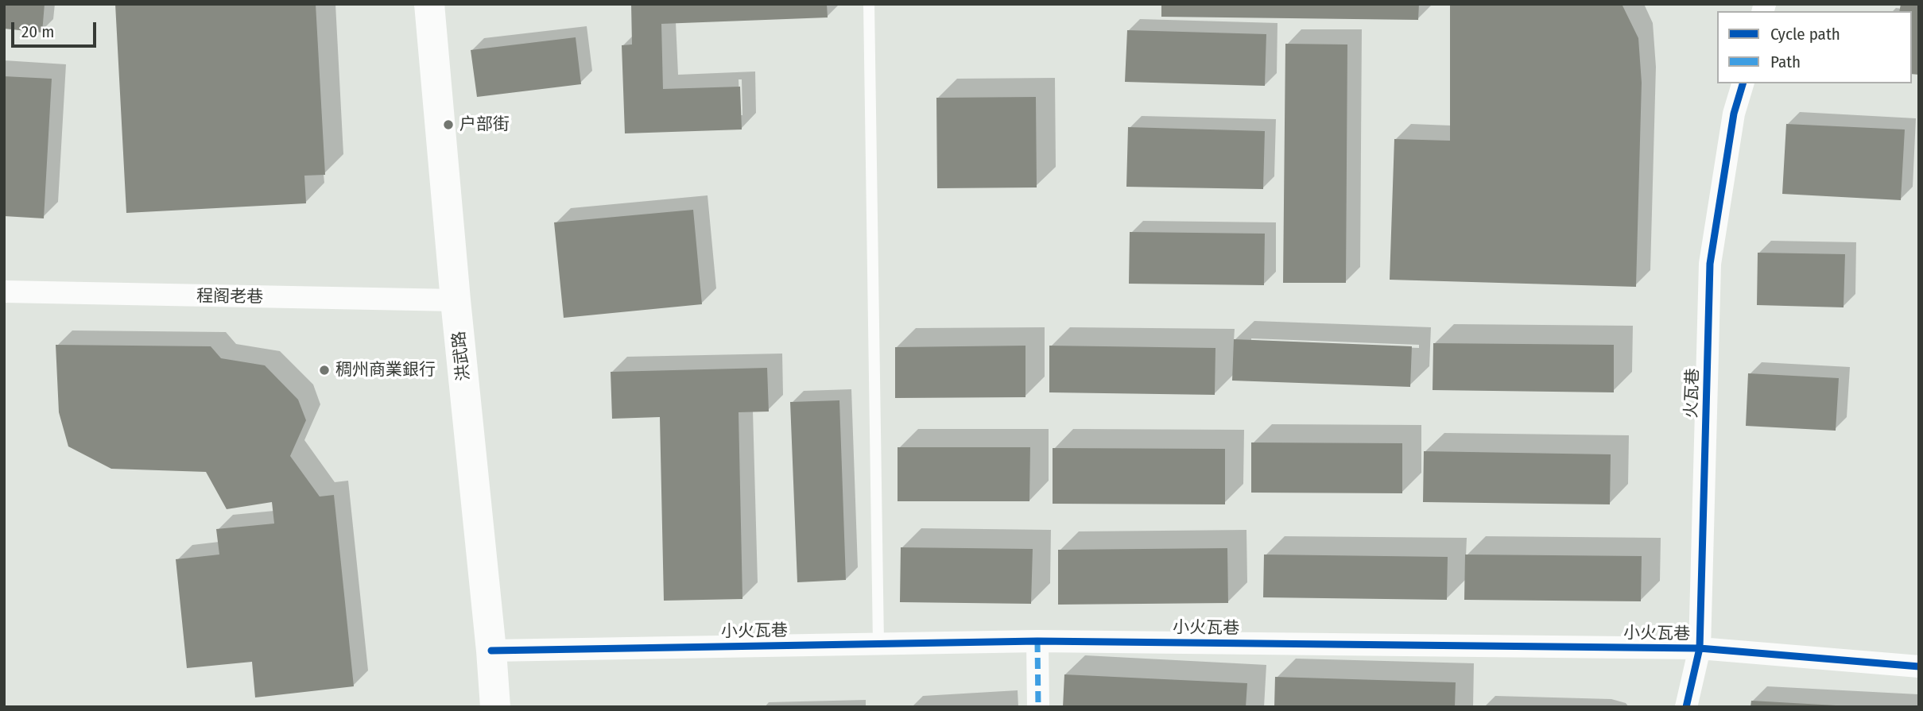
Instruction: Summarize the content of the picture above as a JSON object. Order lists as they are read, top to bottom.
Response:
{
  "streets": {
    "main road": ["洪武路"],
    "street": ["程阁老巷", "火瓦巷", "小火瓦巷"]
  },
  "crossings": [
    ["程阁老巷", "洪武路"],
    ["洪武路", "小火瓦巷"],
    ["火瓦巷", "小火瓦巷"]
  ],
  "places": ["户部街", "稠州商業銀行"],
  "legend": ["Cycle path", "Path"],
  "scale_bar": "20 m"
}
